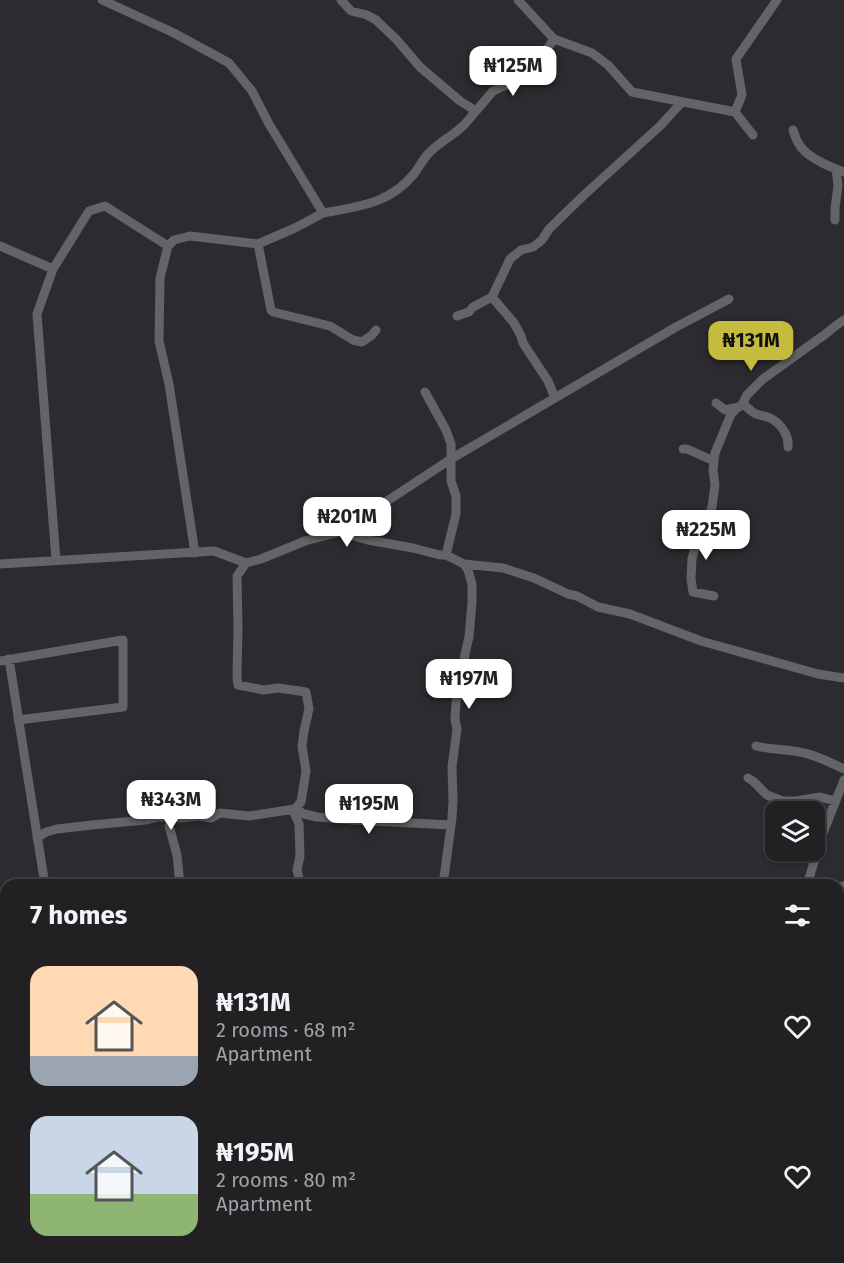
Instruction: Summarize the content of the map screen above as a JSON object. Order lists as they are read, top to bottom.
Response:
{
  "page": {
    "price": [
      "₦125M",
      "₦131M",
      "₦201M",
      "₦225M",
      "₦197M",
      "₦343M",
      "₦195M"
    ],
    "heading": "7 homes",
    "list": [
      {
        "name": "₦131M",
        "note": "2 rooms · 68 m² · Apartment"
      },
      {
        "name": "₦195M",
        "note": "2 rooms · 80 m² · Apartment"
      }
    ]
  }
}
